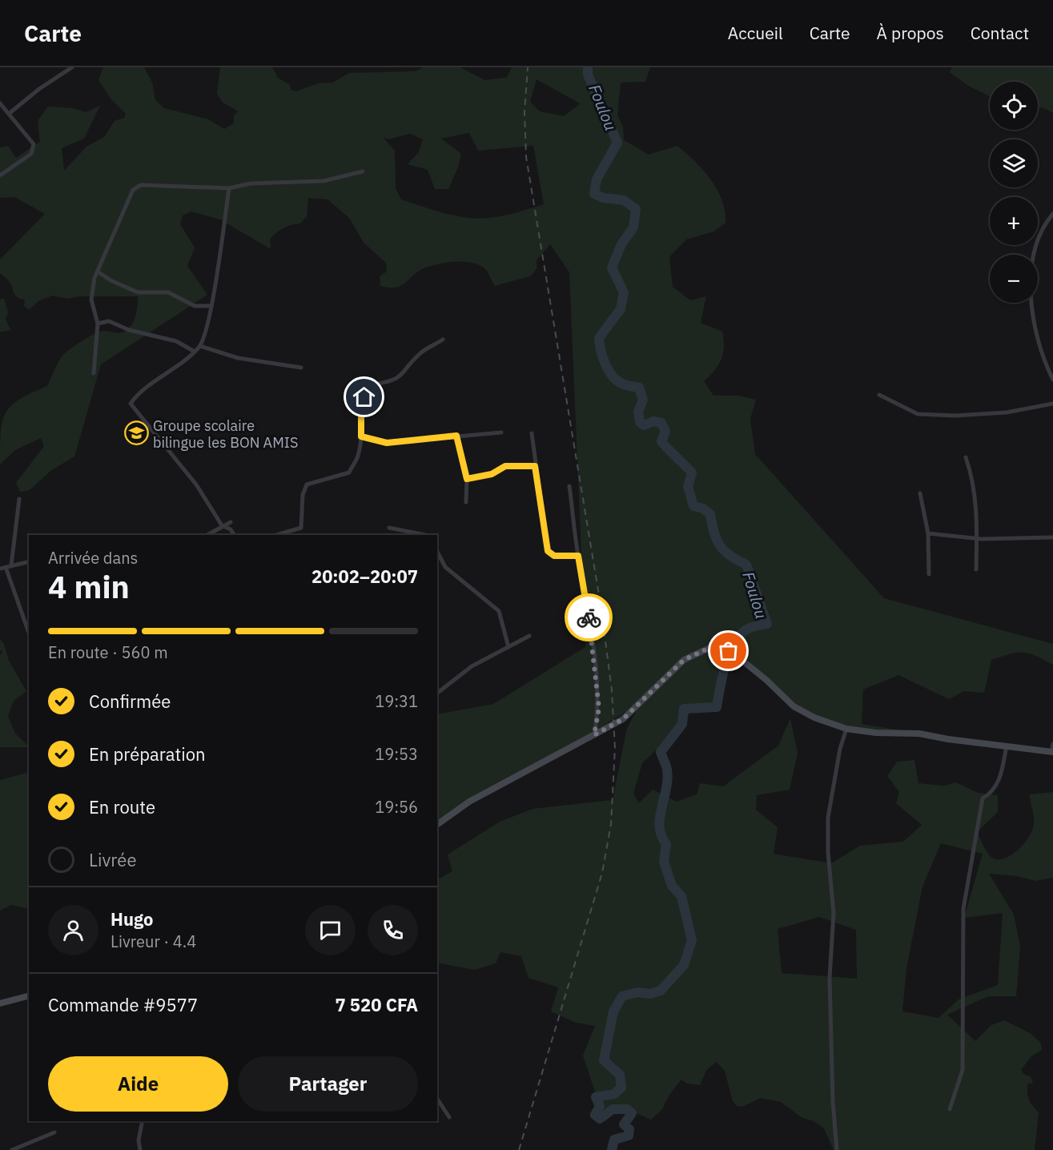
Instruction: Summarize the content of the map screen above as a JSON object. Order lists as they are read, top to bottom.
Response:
{
  "water": ["Foulou"],
  "places": {
    "school or university": ["Groupe scolaire bilingue les BON AMIS"]
  },
  "page": {
    "header": "Carte",
    "nav": [
      "Accueil",
      "Carte",
      "À propos",
      "Contact"
    ],
    "map_buttons": ["+", "−"],
    "heading": ["4 min", "Arrivée dans", "20:02–20:07"],
    "panel": [
      "Hugo",
      "Livreur · 4.4",
      "Commande #9577",
      "7 520 CFA"
    ],
    "bar": "En route · 560 m",
    "list": [
      ["Confirmée", "19:31"],
      ["En préparation", "19:53"],
      ["En route", "19:56"],
      "Livrée"
    ],
    "buttons": ["Aide", "Partager"]
  }
}
